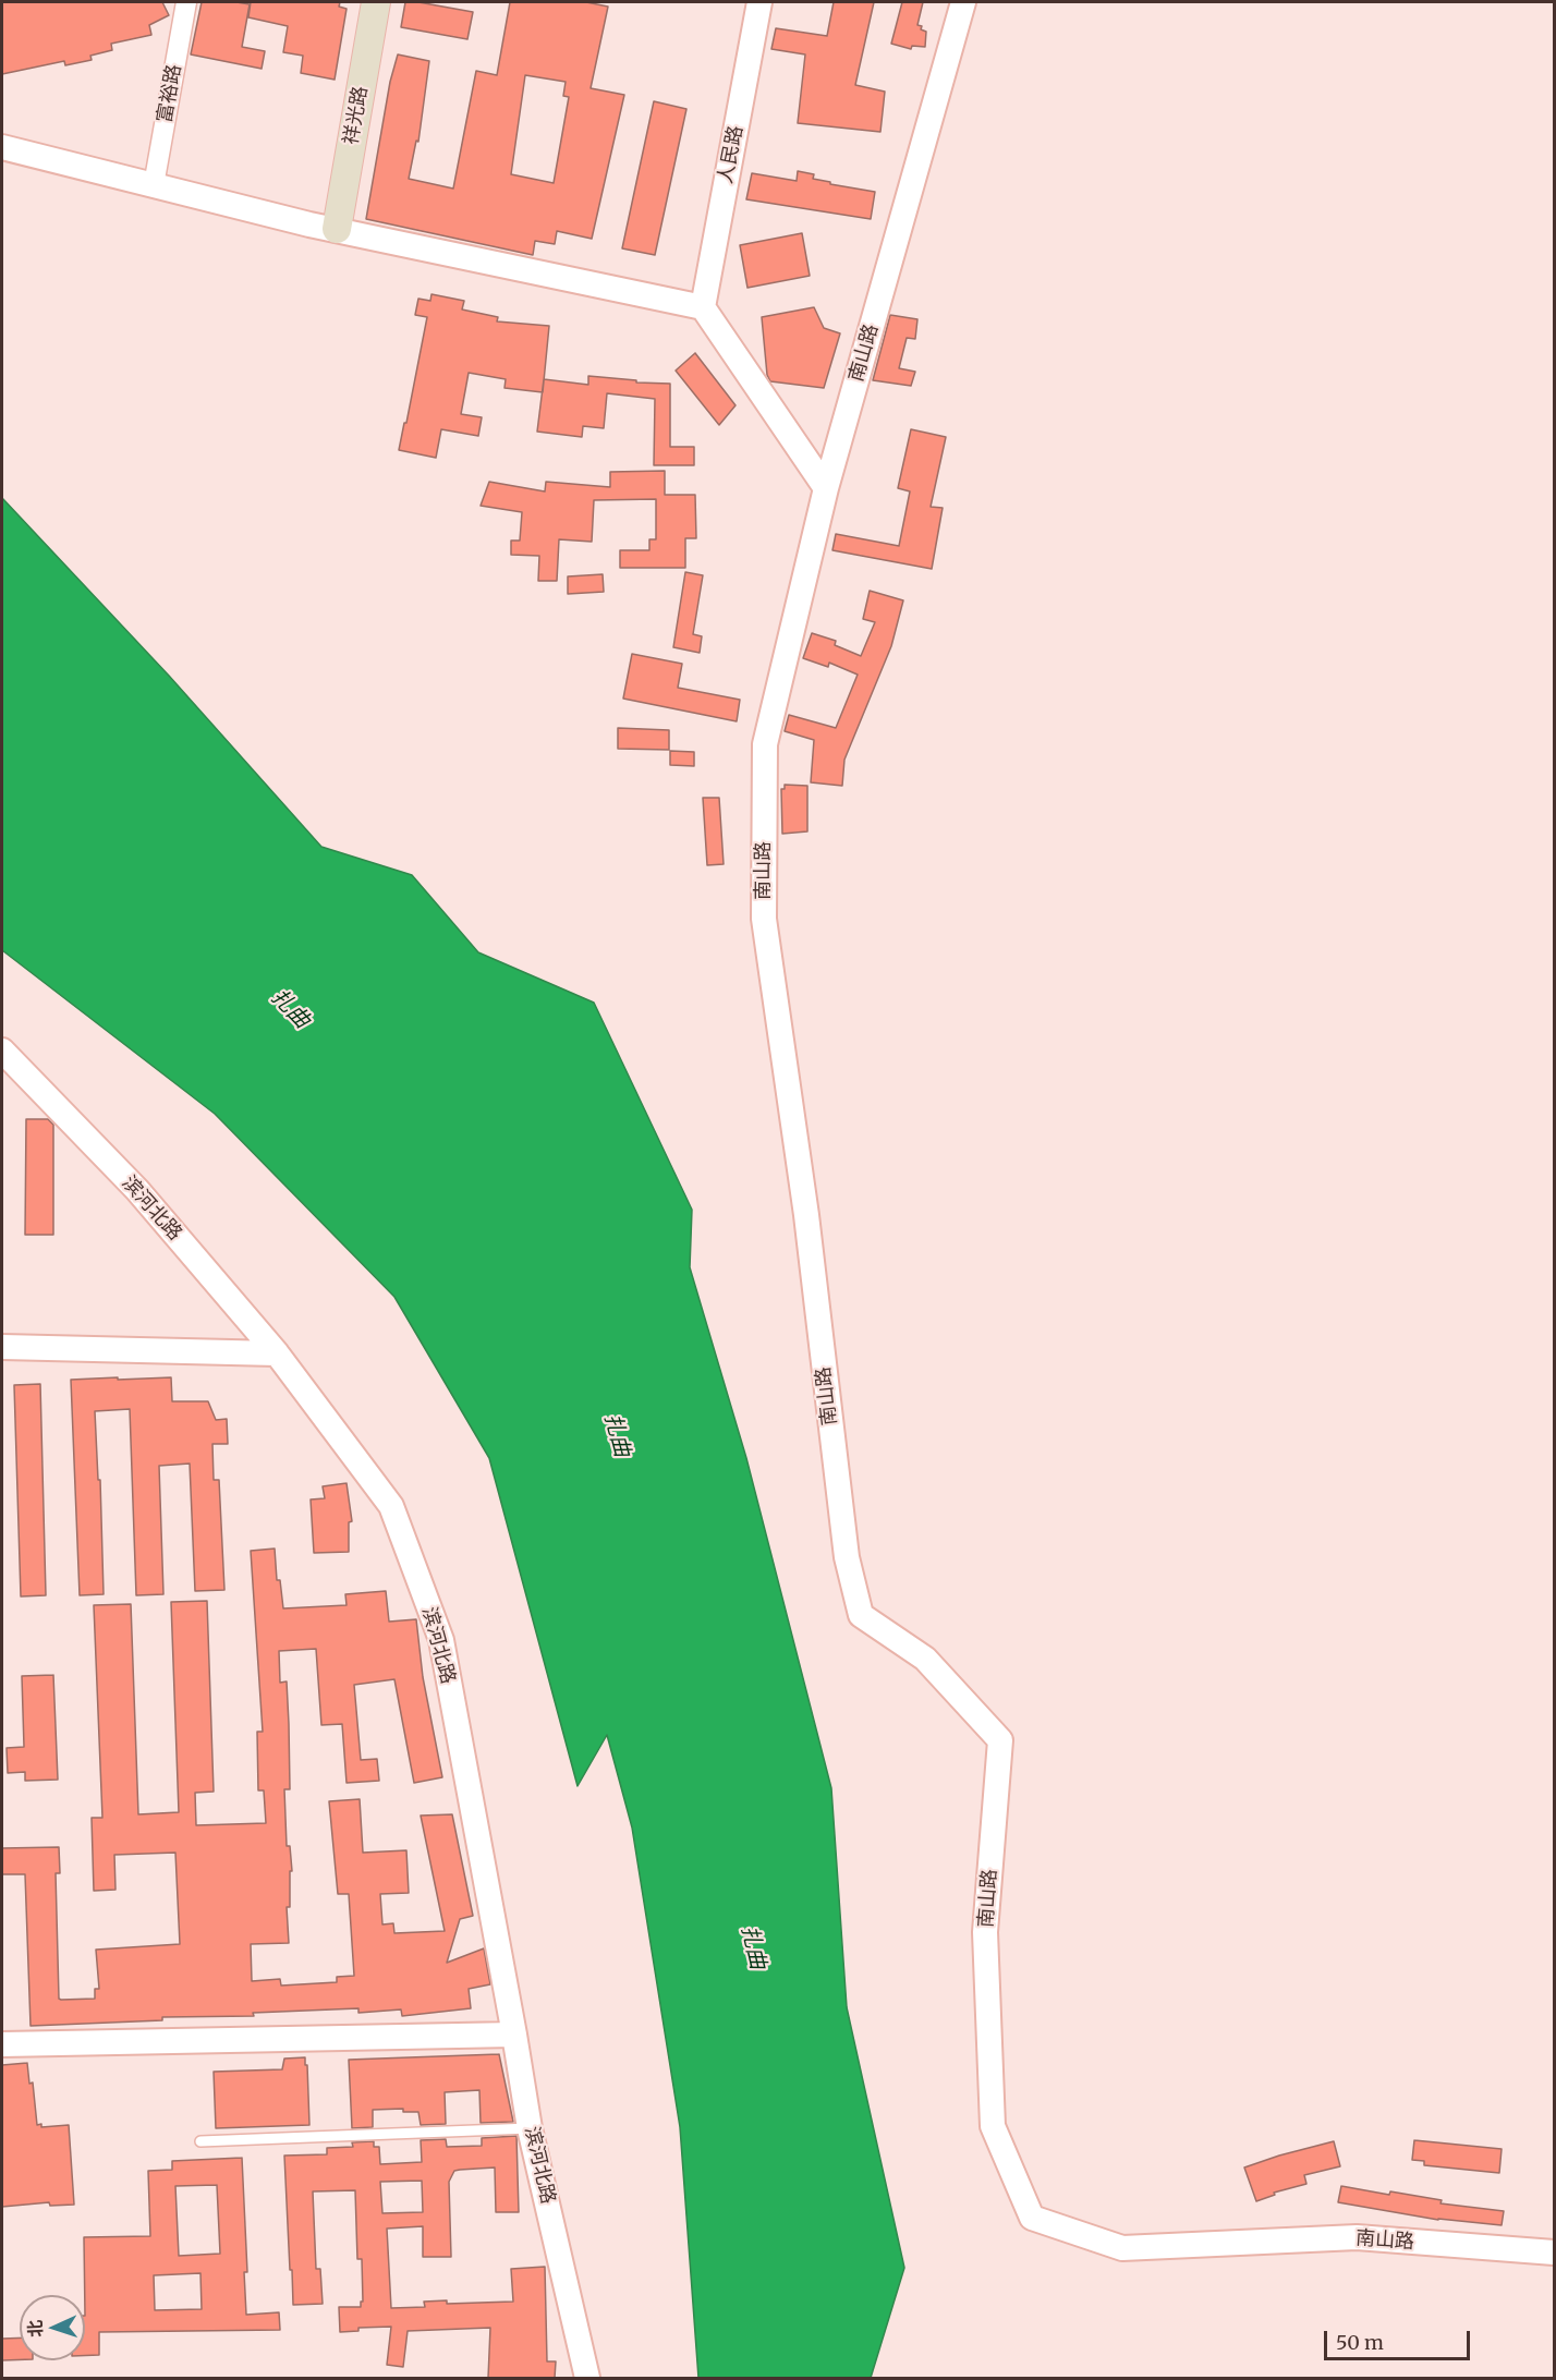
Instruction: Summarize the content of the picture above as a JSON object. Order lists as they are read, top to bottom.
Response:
{
  "streets": {
    "main road": ["祥光路"],
    "street": [
      "富裕路",
      "人民路",
      "南山路",
      "滨河北路"
    ]
  },
  "water": ["扎曲"],
  "scale_bar": "50 m",
  "north": "left"
}
